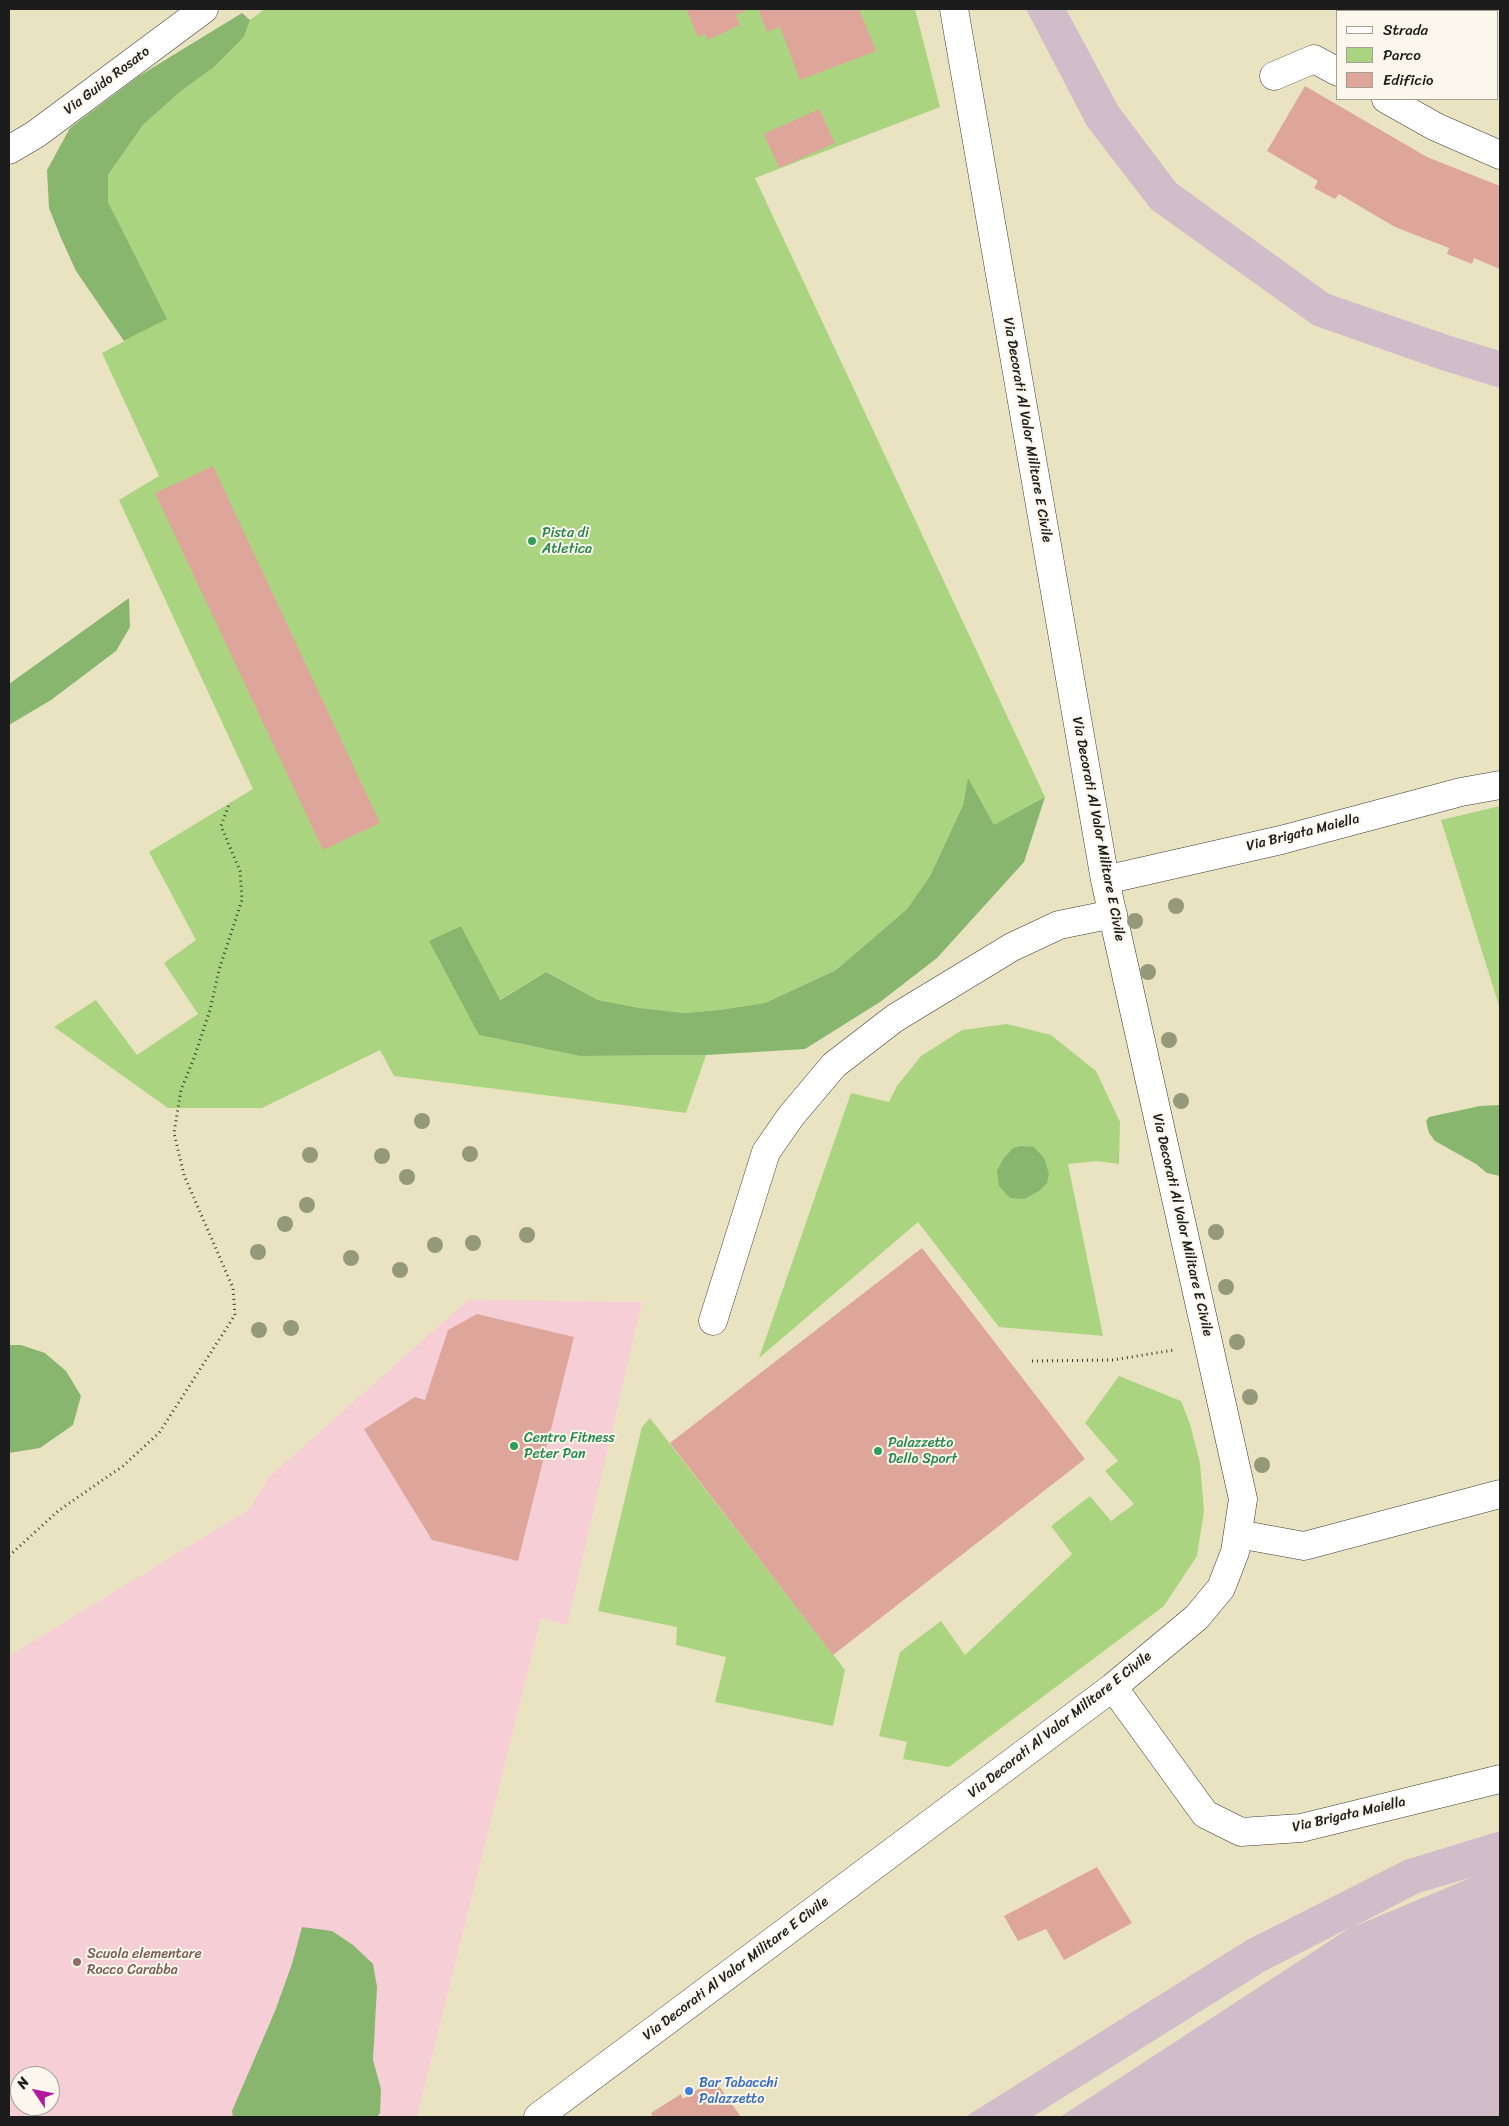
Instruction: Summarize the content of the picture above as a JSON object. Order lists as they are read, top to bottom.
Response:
{
  "streets": {
    "street": ["Via Guido Rosato", "Via Decorati Al Valor Militare E Civile", "Via Brigata Maiella"]
  },
  "crossings": [
    ["Via Decorati Al Valor Militare E Civile", "Via Brigata Maiella"]
  ],
  "places": [
    "Pista di Atletica",
    "Centro Fitness Peter Pan",
    "Palazzetto Dello Sport",
    "Scuola elementare Rocco Carabba",
    "Bar Tabacchi Palazzetto"
  ],
  "legend": ["Strada", "Parco", "Edificio"],
  "north": "top left"
}
